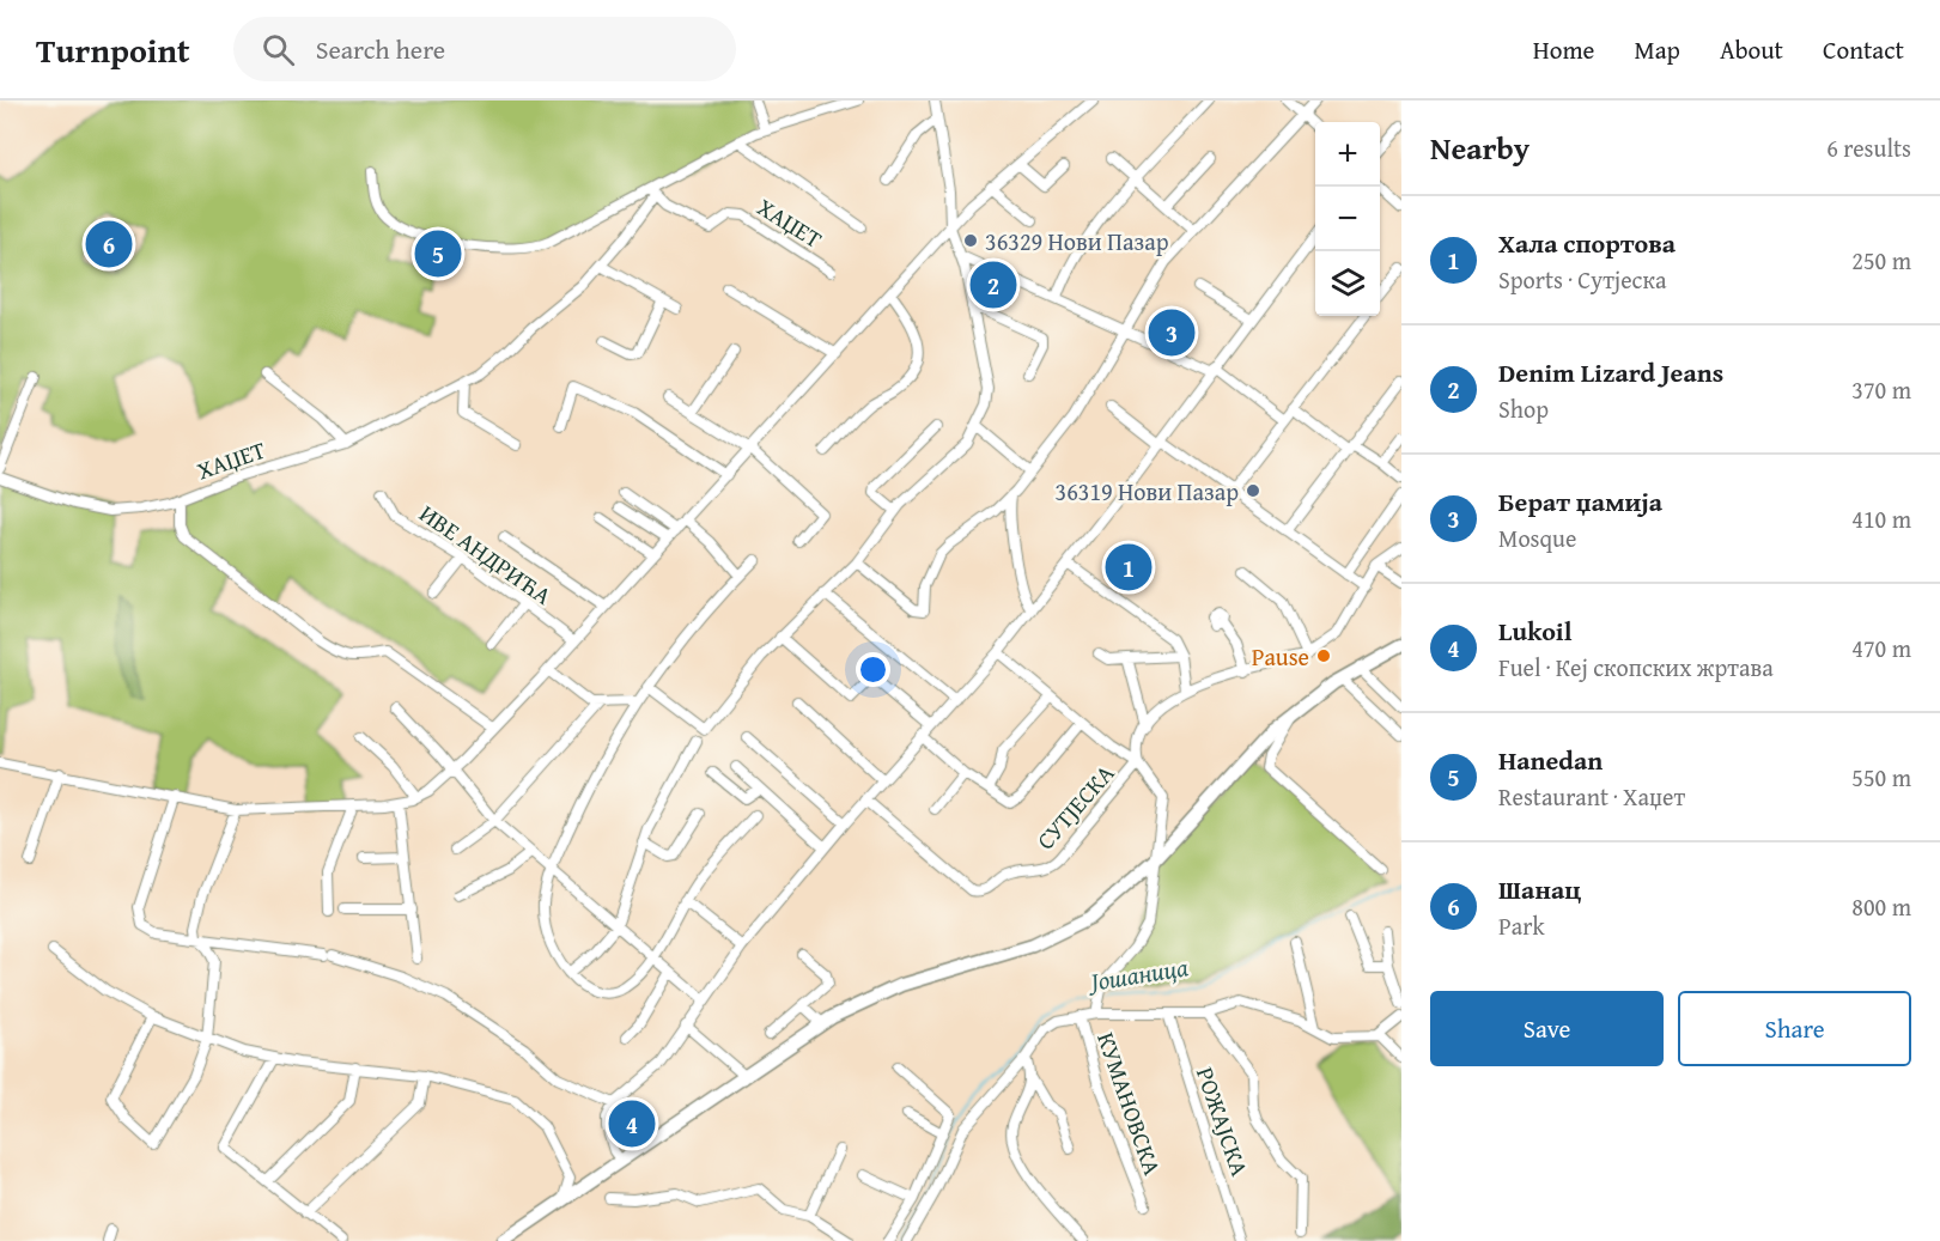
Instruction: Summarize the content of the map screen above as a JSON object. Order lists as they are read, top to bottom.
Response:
{
  "streets": {
    "street": [
      "ХАЏЕТ",
      "ИВЕ АНДРИЋА",
      "СУТЈЕСКА",
      "КУМАНОВСКА",
      "РОЖАЈСКА"
    ]
  },
  "crossings": [
    ["КУМАНОВСКА", "РОЖАЈСКА"]
  ],
  "water": ["Јошаница"],
  "places": ["36329 Нови Пазар", "36319 Нови Пазар", "Pause"],
  "page": {
    "header": "Turnpoint",
    "search": "Search here",
    "nav": [
      "Home",
      "Map",
      "About",
      "Contact"
    ],
    "heading": ["Nearby", "6 results"],
    "map_buttons": ["+", "−"],
    "list": [
      {
        "mark": "1",
        "name": "Хала спортова",
        "note": "Sports · Сутјеска",
        "value": "250 m"
      },
      {
        "mark": "2",
        "name": "Denim Lizard Jeans",
        "note": "Shop",
        "value": "370 m"
      },
      {
        "mark": "3",
        "name": "Берат џамија",
        "note": "Mosque",
        "value": "410 m"
      },
      {
        "mark": "4",
        "name": "Lukoil",
        "note": "Fuel · Кеј скопских жртава",
        "value": "470 m"
      },
      {
        "mark": "5",
        "name": "Hanedan",
        "note": "Restaurant · Хаџет",
        "value": "550 m"
      },
      {
        "mark": "6",
        "name": "Шанац",
        "note": "Park",
        "value": "800 m"
      }
    ],
    "pins": [
      "6",
      "5",
      "2",
      "3",
      "1",
      "4"
    ],
    "buttons": ["Save", "Share"]
  }
}
